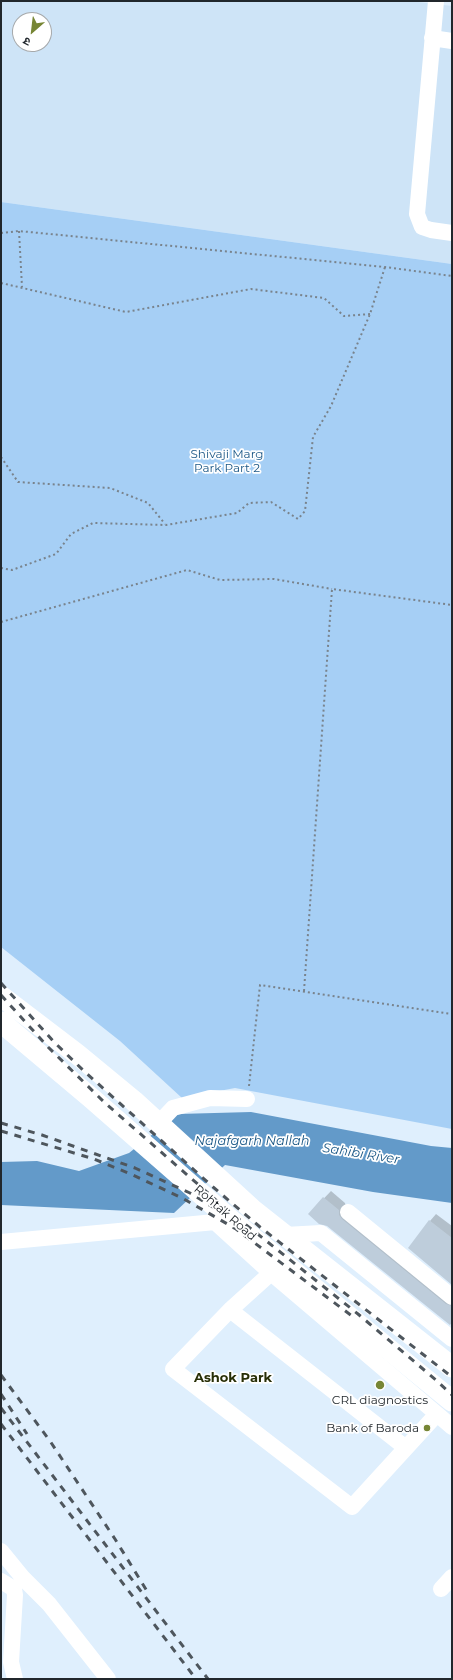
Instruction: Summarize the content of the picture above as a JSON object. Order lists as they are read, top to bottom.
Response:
{
  "streets": {
    "main road": ["Rohtak Road"]
  },
  "districts": ["Ashok Park"],
  "water": ["Najafgarh Nallah", "Sahibi River"],
  "parks": ["Shivaji Marg Park Part 2"],
  "places": ["CRL diagnostics", "Bank of Baroda"],
  "north": "bottom left"
}
